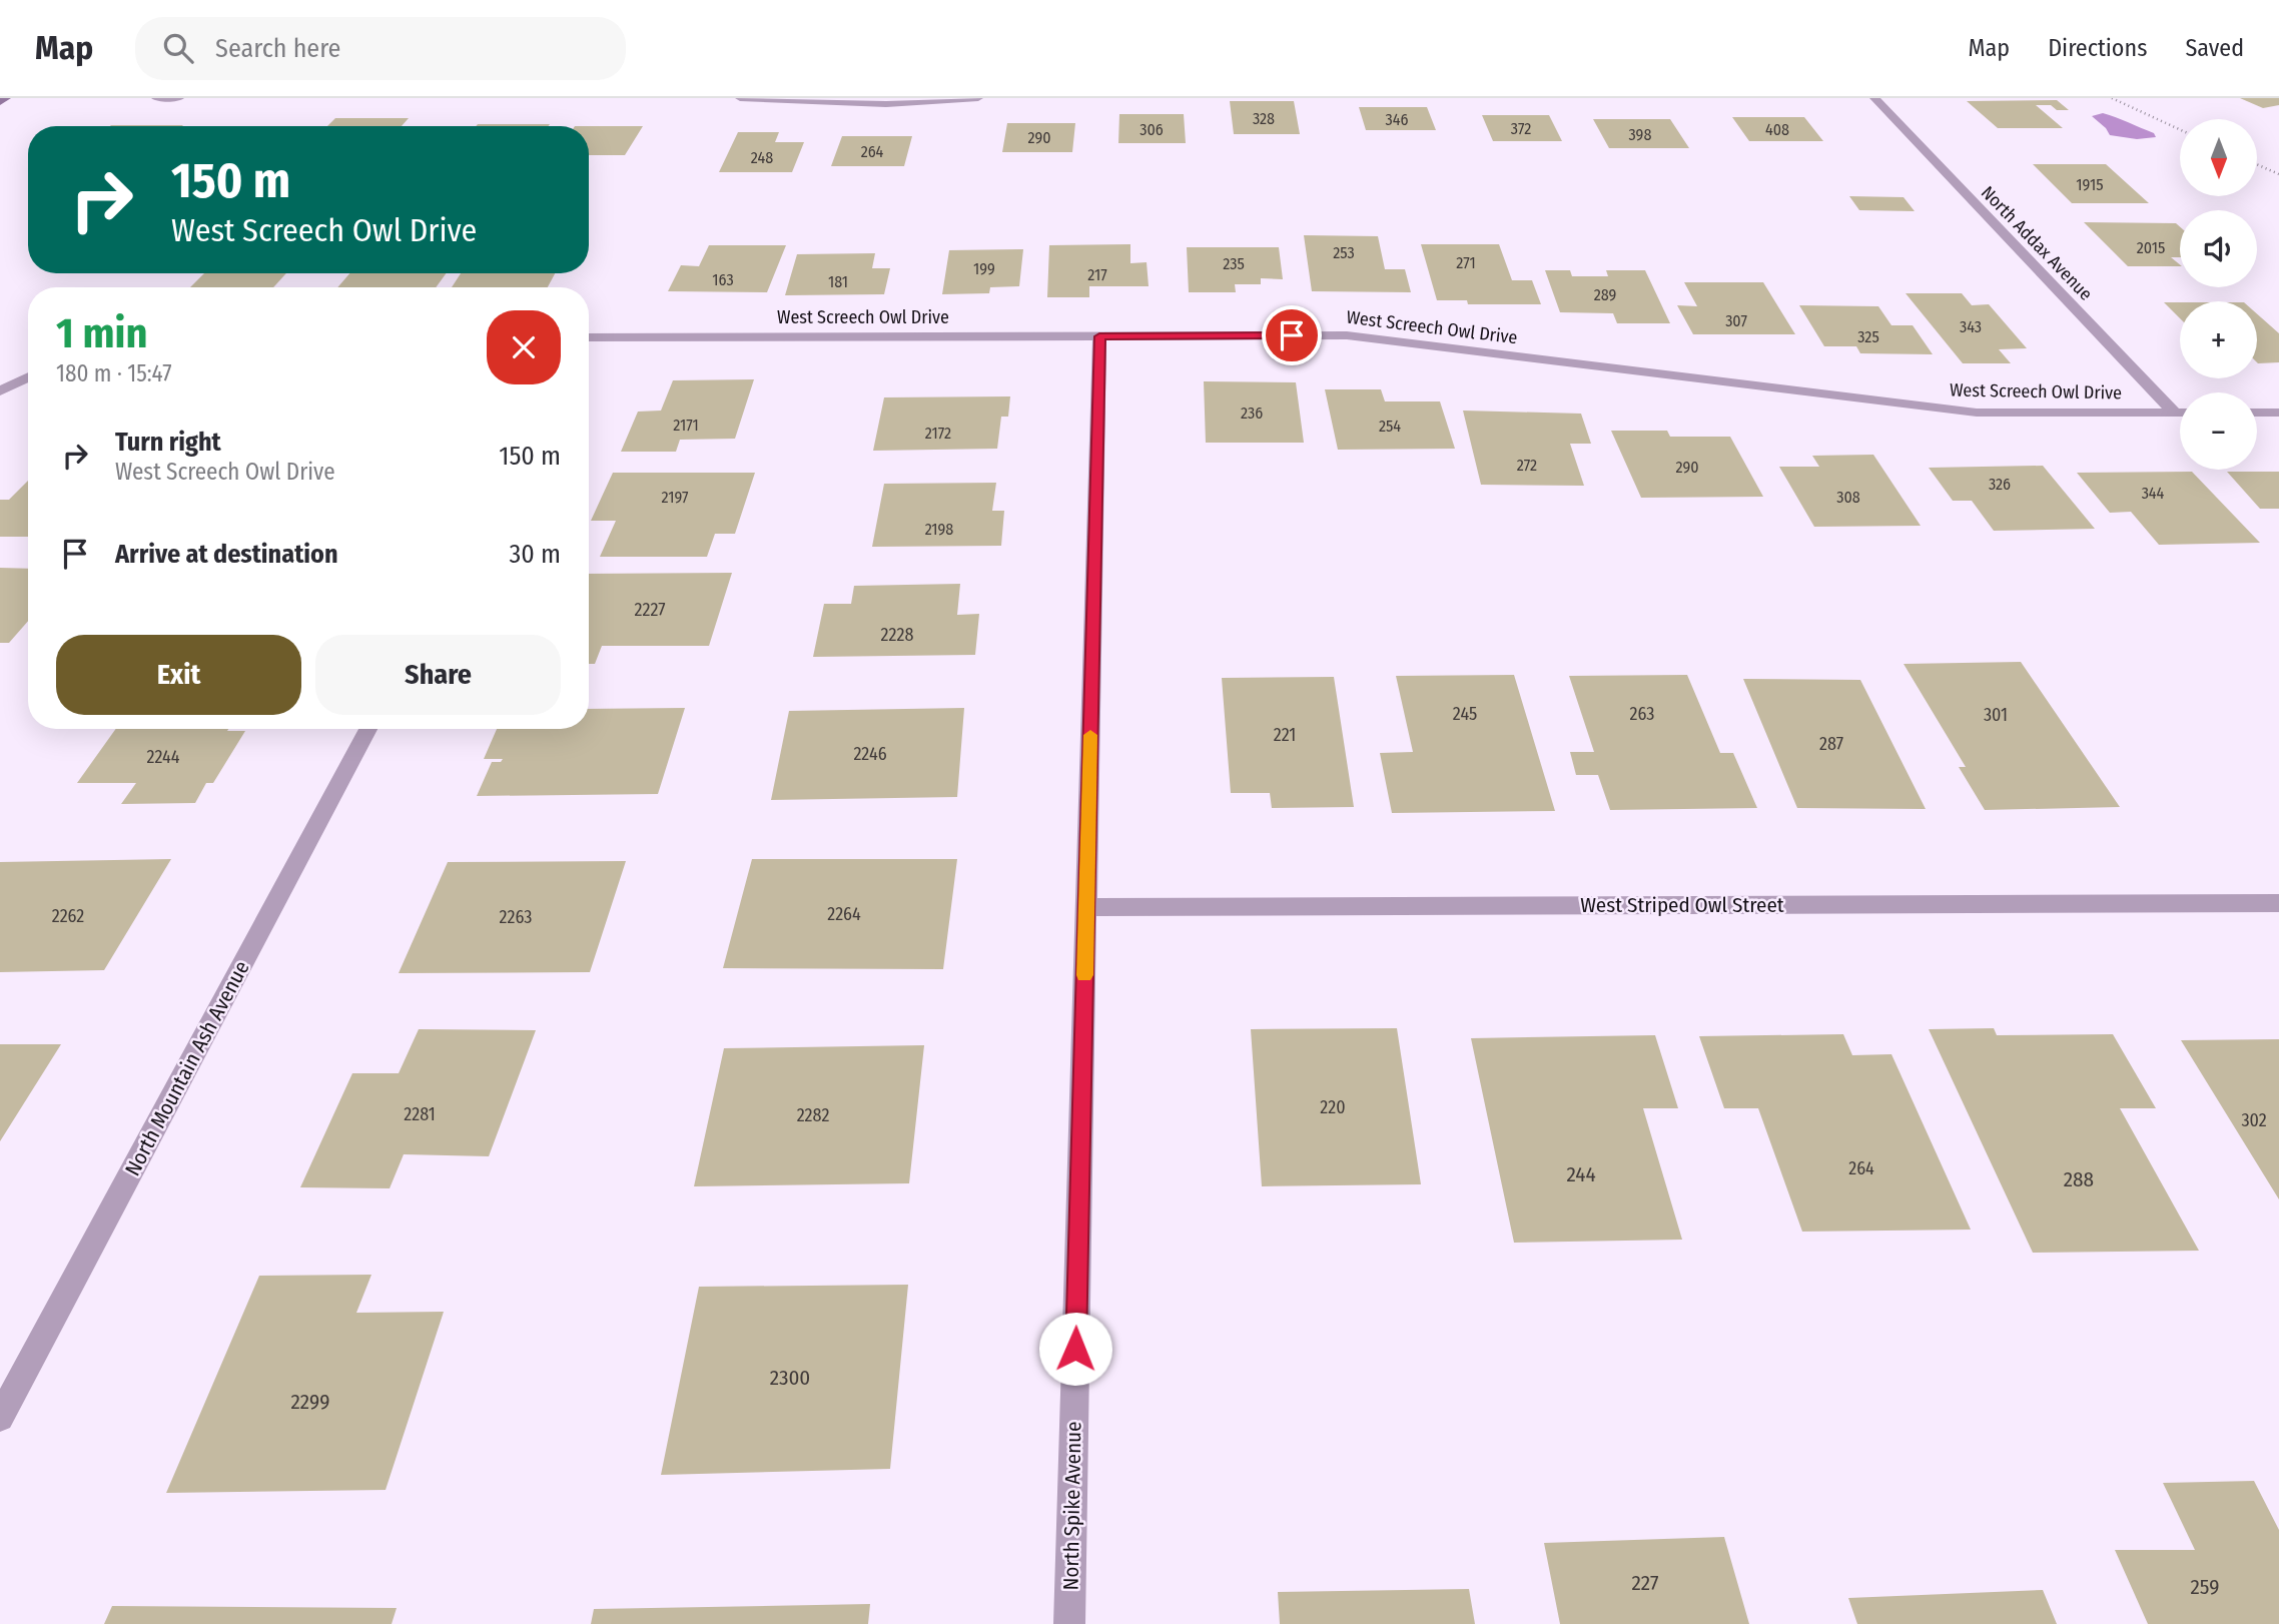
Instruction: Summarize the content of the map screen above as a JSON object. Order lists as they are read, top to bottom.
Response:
{
  "streets": {
    "street": [
      "North Addax Avenue",
      "West Screech Owl Drive",
      "West Striped Owl Street",
      "North Mountain Ash Avenue",
      "North Spike Avenue"
    ]
  },
  "crossings": [
    ["North Addax Avenue", "West Screech Owl Drive"],
    ["West Screech Owl Drive", "North Spike Avenue"],
    ["West Striped Owl Street", "North Spike Avenue"]
  ],
  "house_numbers": [
    "328",
    "346",
    "372",
    "306",
    "408",
    "398",
    "290",
    "264",
    "248",
    "1915",
    "2015",
    "253",
    "271",
    "235",
    "199",
    "217",
    "163",
    "181",
    "289",
    "307",
    "343",
    "325",
    "236",
    "2171",
    "254",
    "2172",
    "272",
    "290",
    "326",
    "344",
    "2197",
    "308",
    "2198",
    "2227",
    "2228",
    "245",
    "263",
    "301",
    "221",
    "287",
    "2246",
    "2244",
    "2264",
    "2262",
    "2263",
    "220",
    "2281",
    "2282",
    "302",
    "264",
    "244",
    "288",
    "2300",
    "2299",
    "227",
    "259"
  ],
  "north": "bottom",
  "page": {
    "header": "Map",
    "search": "Search here",
    "nav": ["Map", "Directions", "Saved"],
    "map_buttons": ["+", "−"],
    "turn": ["150 m", "West Screech Owl Drive"],
    "heading": ["1 min", "180 m · 15:47"],
    "list": [
      {
        "name": "Turn right",
        "note": "West Screech Owl Drive",
        "value": "150 m"
      },
      {
        "name": "Arrive at destination",
        "value": "30 m"
      }
    ],
    "buttons": ["Exit", "Share"]
  }
}
